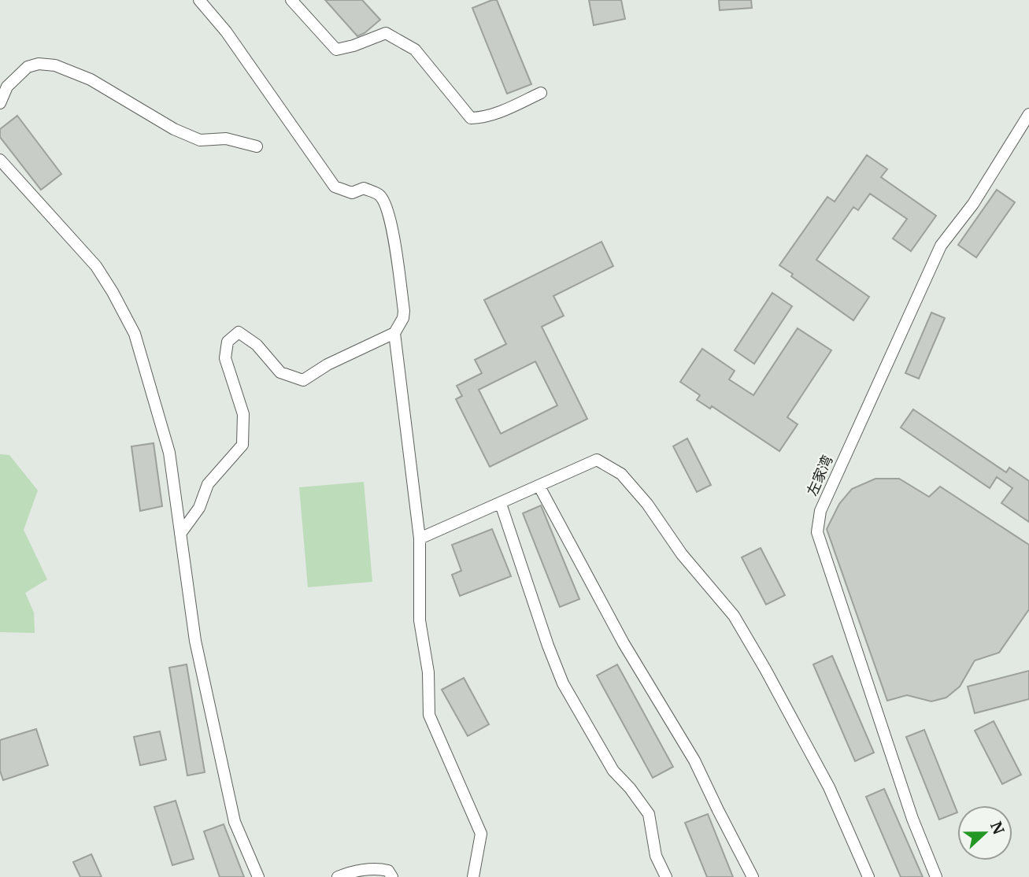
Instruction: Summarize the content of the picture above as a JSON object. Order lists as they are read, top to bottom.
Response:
{
  "streets": {
    "street": ["左家湾"]
  },
  "north": "right"
}
